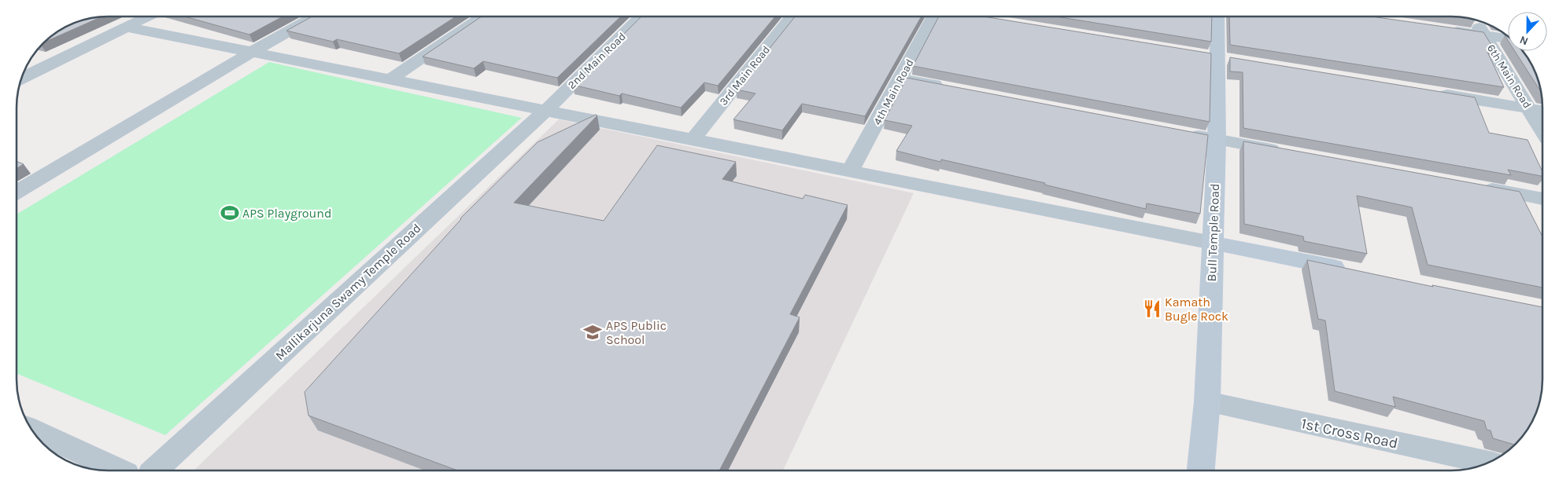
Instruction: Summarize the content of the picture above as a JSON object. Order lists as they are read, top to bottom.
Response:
{
  "streets": {
    "street": [
      "2nd Main Road",
      "3rd Main Road",
      "6th Main Road",
      "4th Main Road",
      "Bull Temple Road",
      "Mallikarjuna Swamy Temple Road",
      "1st Cross Road"
    ]
  },
  "crossings": [
    ["2nd Main Road", "Mallikarjuna Swamy Temple Road"],
    ["Bull Temple Road", "1st Cross Road"]
  ],
  "places": {
    "sports": ["APS Playground"],
    "restaurant": ["Kamath Bugle Rock"],
    "school or university": ["APS Public School"]
  },
  "north": "bottom"
}
